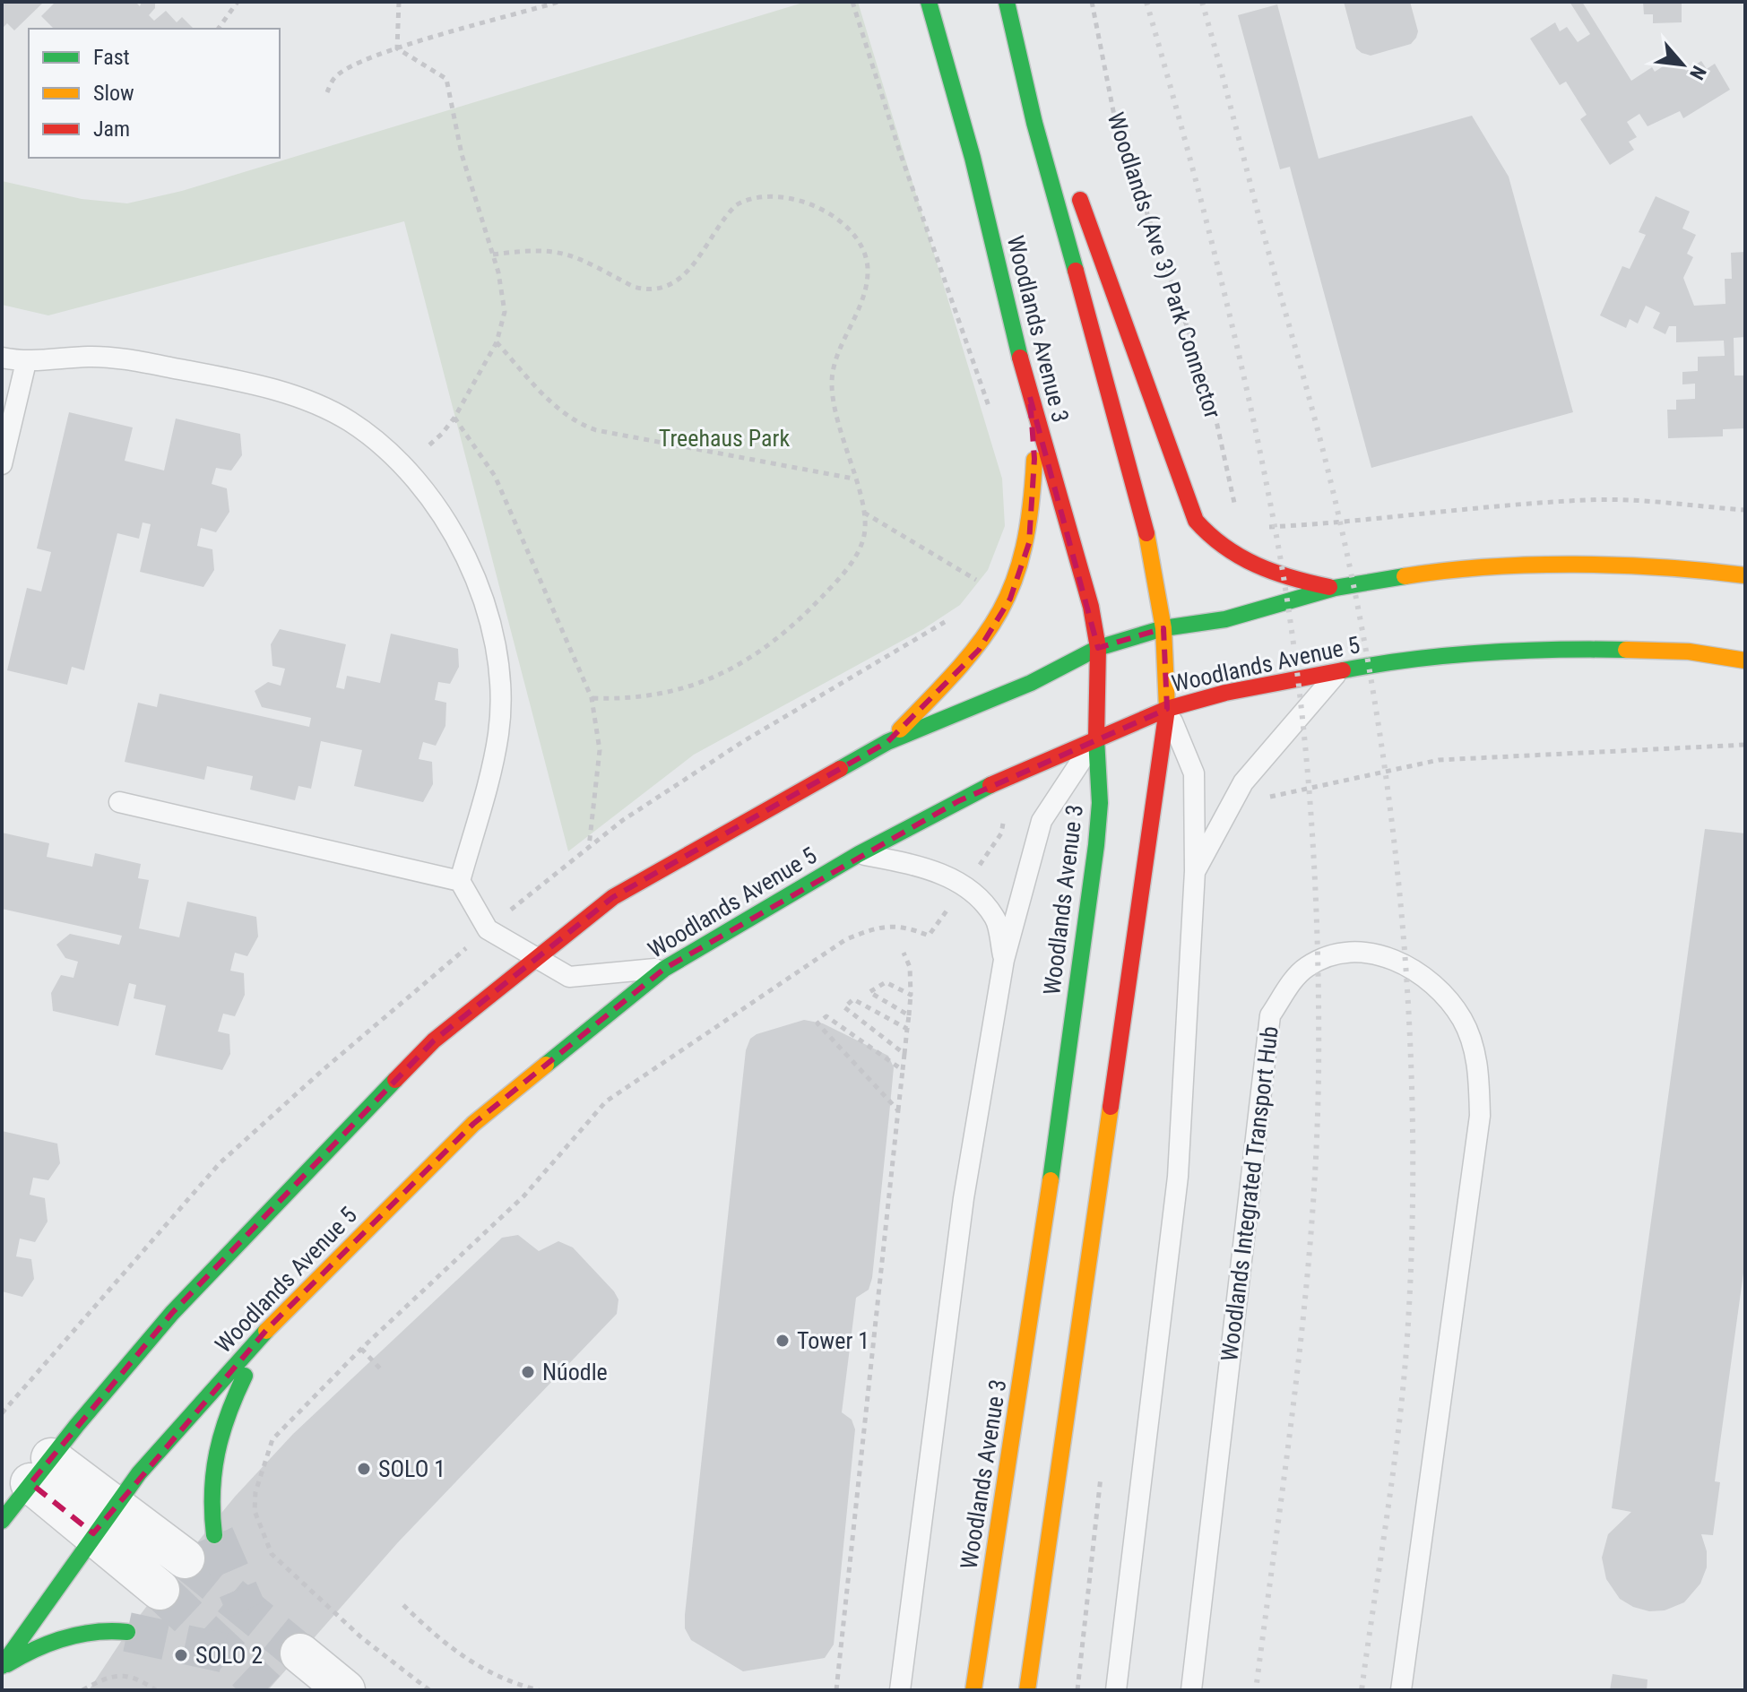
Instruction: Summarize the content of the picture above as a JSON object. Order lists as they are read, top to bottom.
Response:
{
  "streets": {
    "main road": ["Woodlands Avenue 3", "Woodlands Avenue 5"],
    "lane": ["Woodlands Integrated Transport Hub"],
    "path": ["Woodlands (Ave 3) Park Connector"]
  },
  "crossings": [
    ["Woodlands Avenue 3", "Woodlands Avenue 5"]
  ],
  "parks": ["Treehaus Park"],
  "places": [
    "Tower 1",
    "Núodle",
    "SOLO 1",
    "SOLO 2"
  ],
  "legend": ["Fast", "Slow", "Jam"],
  "north": "bottom right"
}
